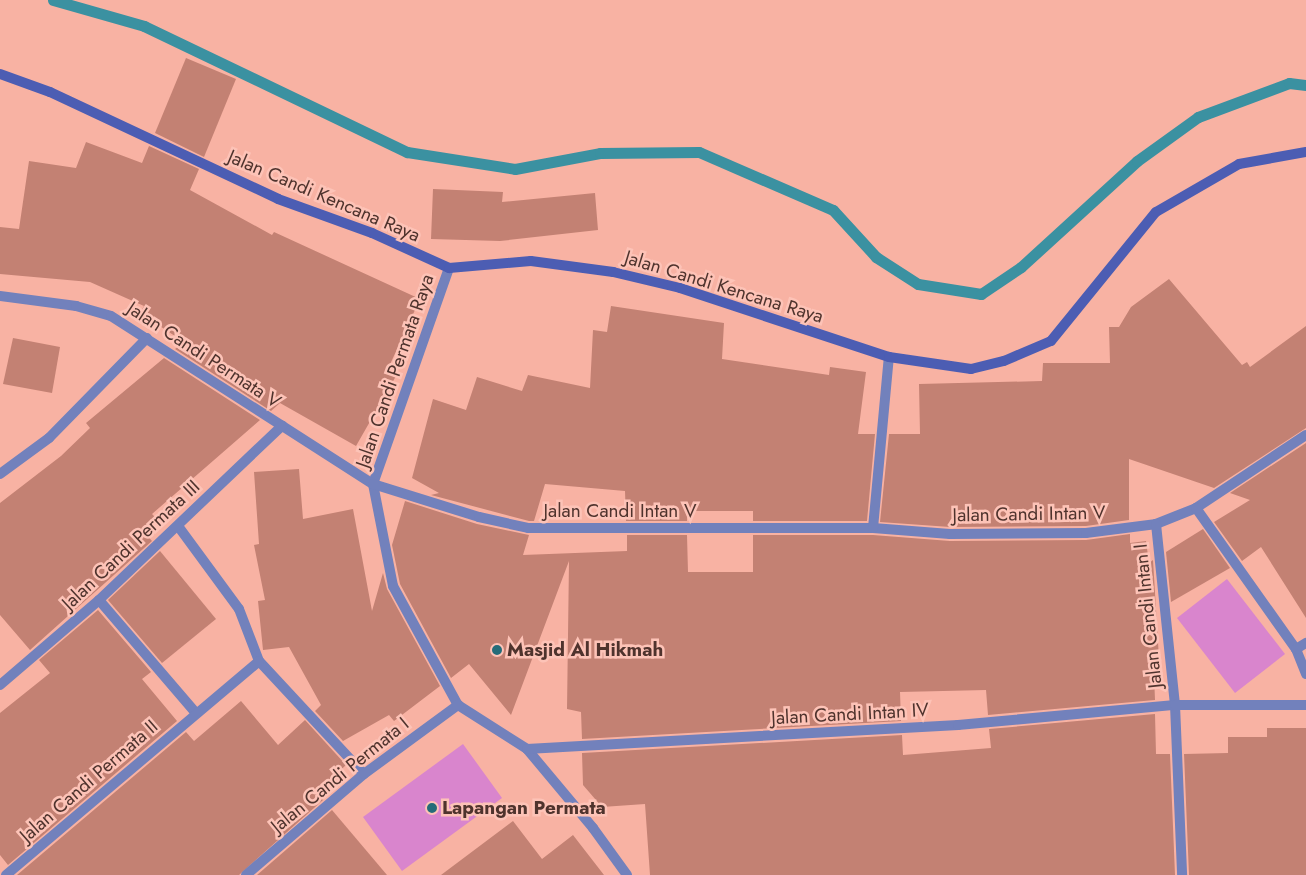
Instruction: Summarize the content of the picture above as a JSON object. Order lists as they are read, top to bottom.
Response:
{
  "streets": {
    "street": [
      "Jalan Candi Kencana Raya",
      "Jalan Candi Permata V",
      "Jalan Candi Permata Raya",
      "Jalan Candi Intan V",
      "Jalan Candi Permata III",
      "Jalan Candi Intan I",
      "Jalan Candi Intan IV",
      "Jalan Candi Permata I",
      "Jalan Candi Permata II"
    ]
  },
  "crossings": [
    ["Jalan Candi Kencana Raya", "Jalan Candi Permata Raya"],
    ["Jalan Candi Permata V", "Jalan Candi Permata Raya"],
    ["Jalan Candi Permata V", "Jalan Candi Intan V"],
    ["Jalan Candi Permata V", "Jalan Candi Permata III"],
    ["Jalan Candi Permata Raya", "Jalan Candi Intan V"],
    ["Jalan Candi Permata Raya", "Jalan Candi Intan IV"],
    ["Jalan Candi Permata Raya", "Jalan Candi Permata I"],
    ["Jalan Candi Intan V", "Jalan Candi Intan I"],
    ["Jalan Candi Intan I", "Jalan Candi Intan IV"]
  ],
  "places": ["Masjid Al Hikmah", "Lapangan Permata"]
}
